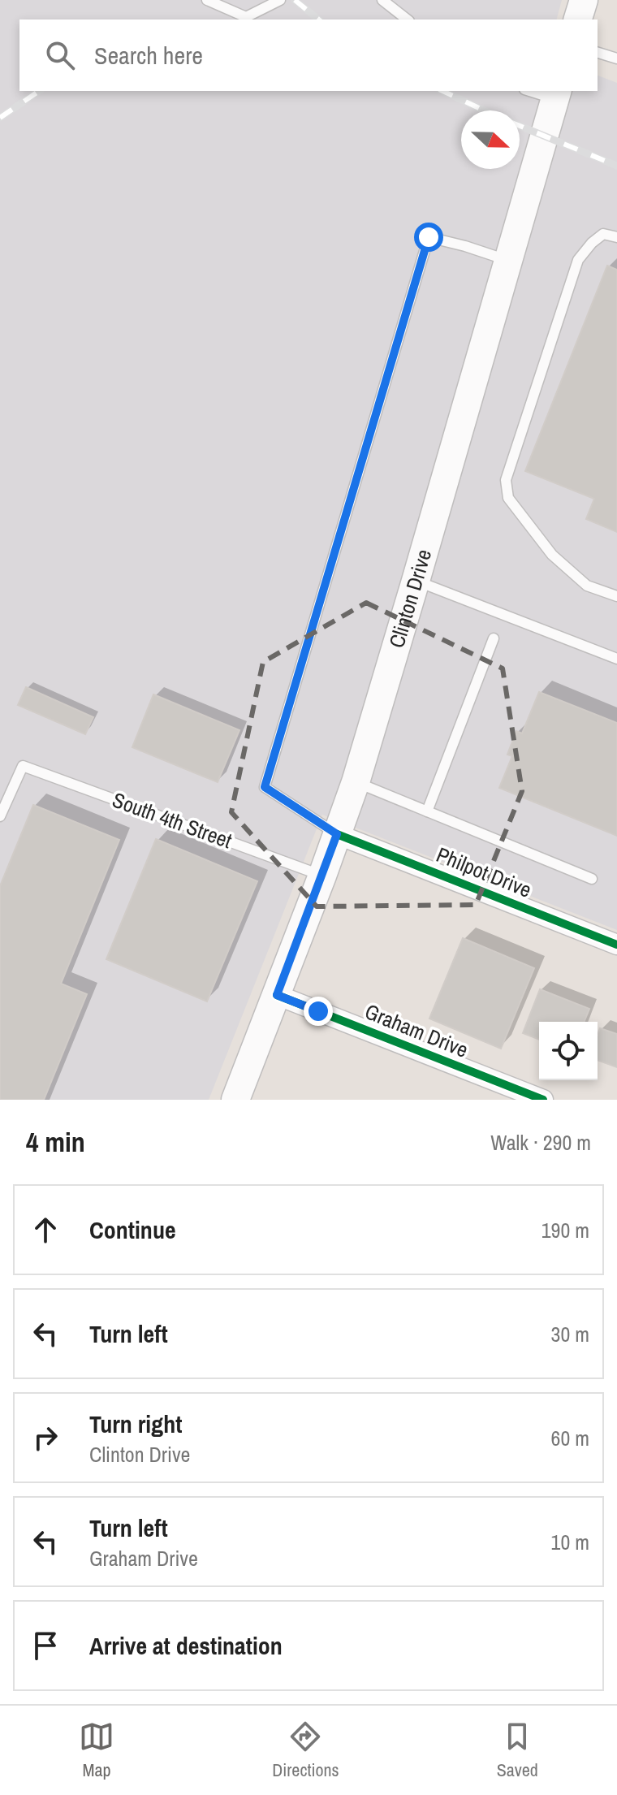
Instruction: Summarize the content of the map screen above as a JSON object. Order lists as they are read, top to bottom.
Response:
{
  "streets": {
    "main road": ["Clinton Drive"],
    "street": ["Philpot Drive", "Graham Drive"],
    "lane": ["South 4th Street"]
  },
  "crossings": [
    ["Clinton Drive", "South 4th Street"],
    ["Clinton Drive", "Philpot Drive"],
    ["Clinton Drive", "Graham Drive"]
  ],
  "north": "right",
  "page": {
    "search": "Search here",
    "heading": ["4 min", "Walk · 290 m"],
    "list": [
      ["Continue", "190 m"],
      ["Turn left", "30 m"],
      ["Turn right", "Clinton Drive", "60 m"],
      ["Turn left", "Graham Drive", "10 m"],
      "Arrive at destination"
    ],
    "nav": ["Map", "Directions", "Saved"]
  }
}
